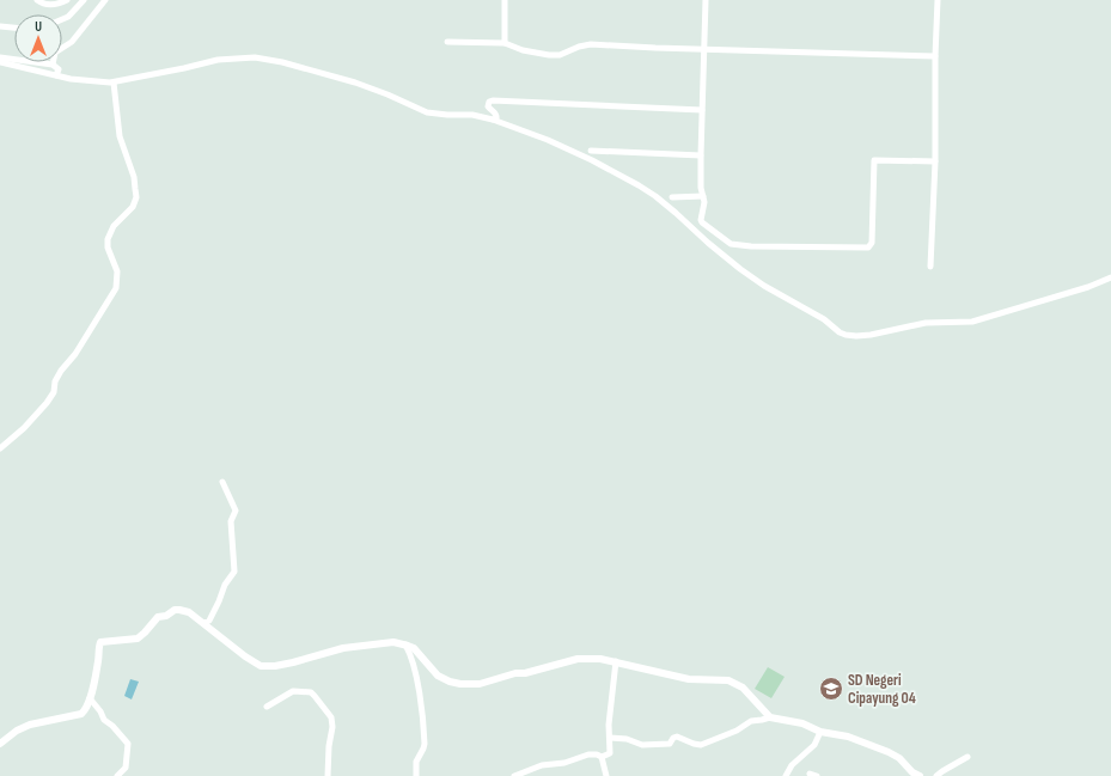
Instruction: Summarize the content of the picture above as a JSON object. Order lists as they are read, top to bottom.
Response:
{
  "places": {
    "school or university": ["SD Negeri Cipayung 04"]
  },
  "north": "top"
}
